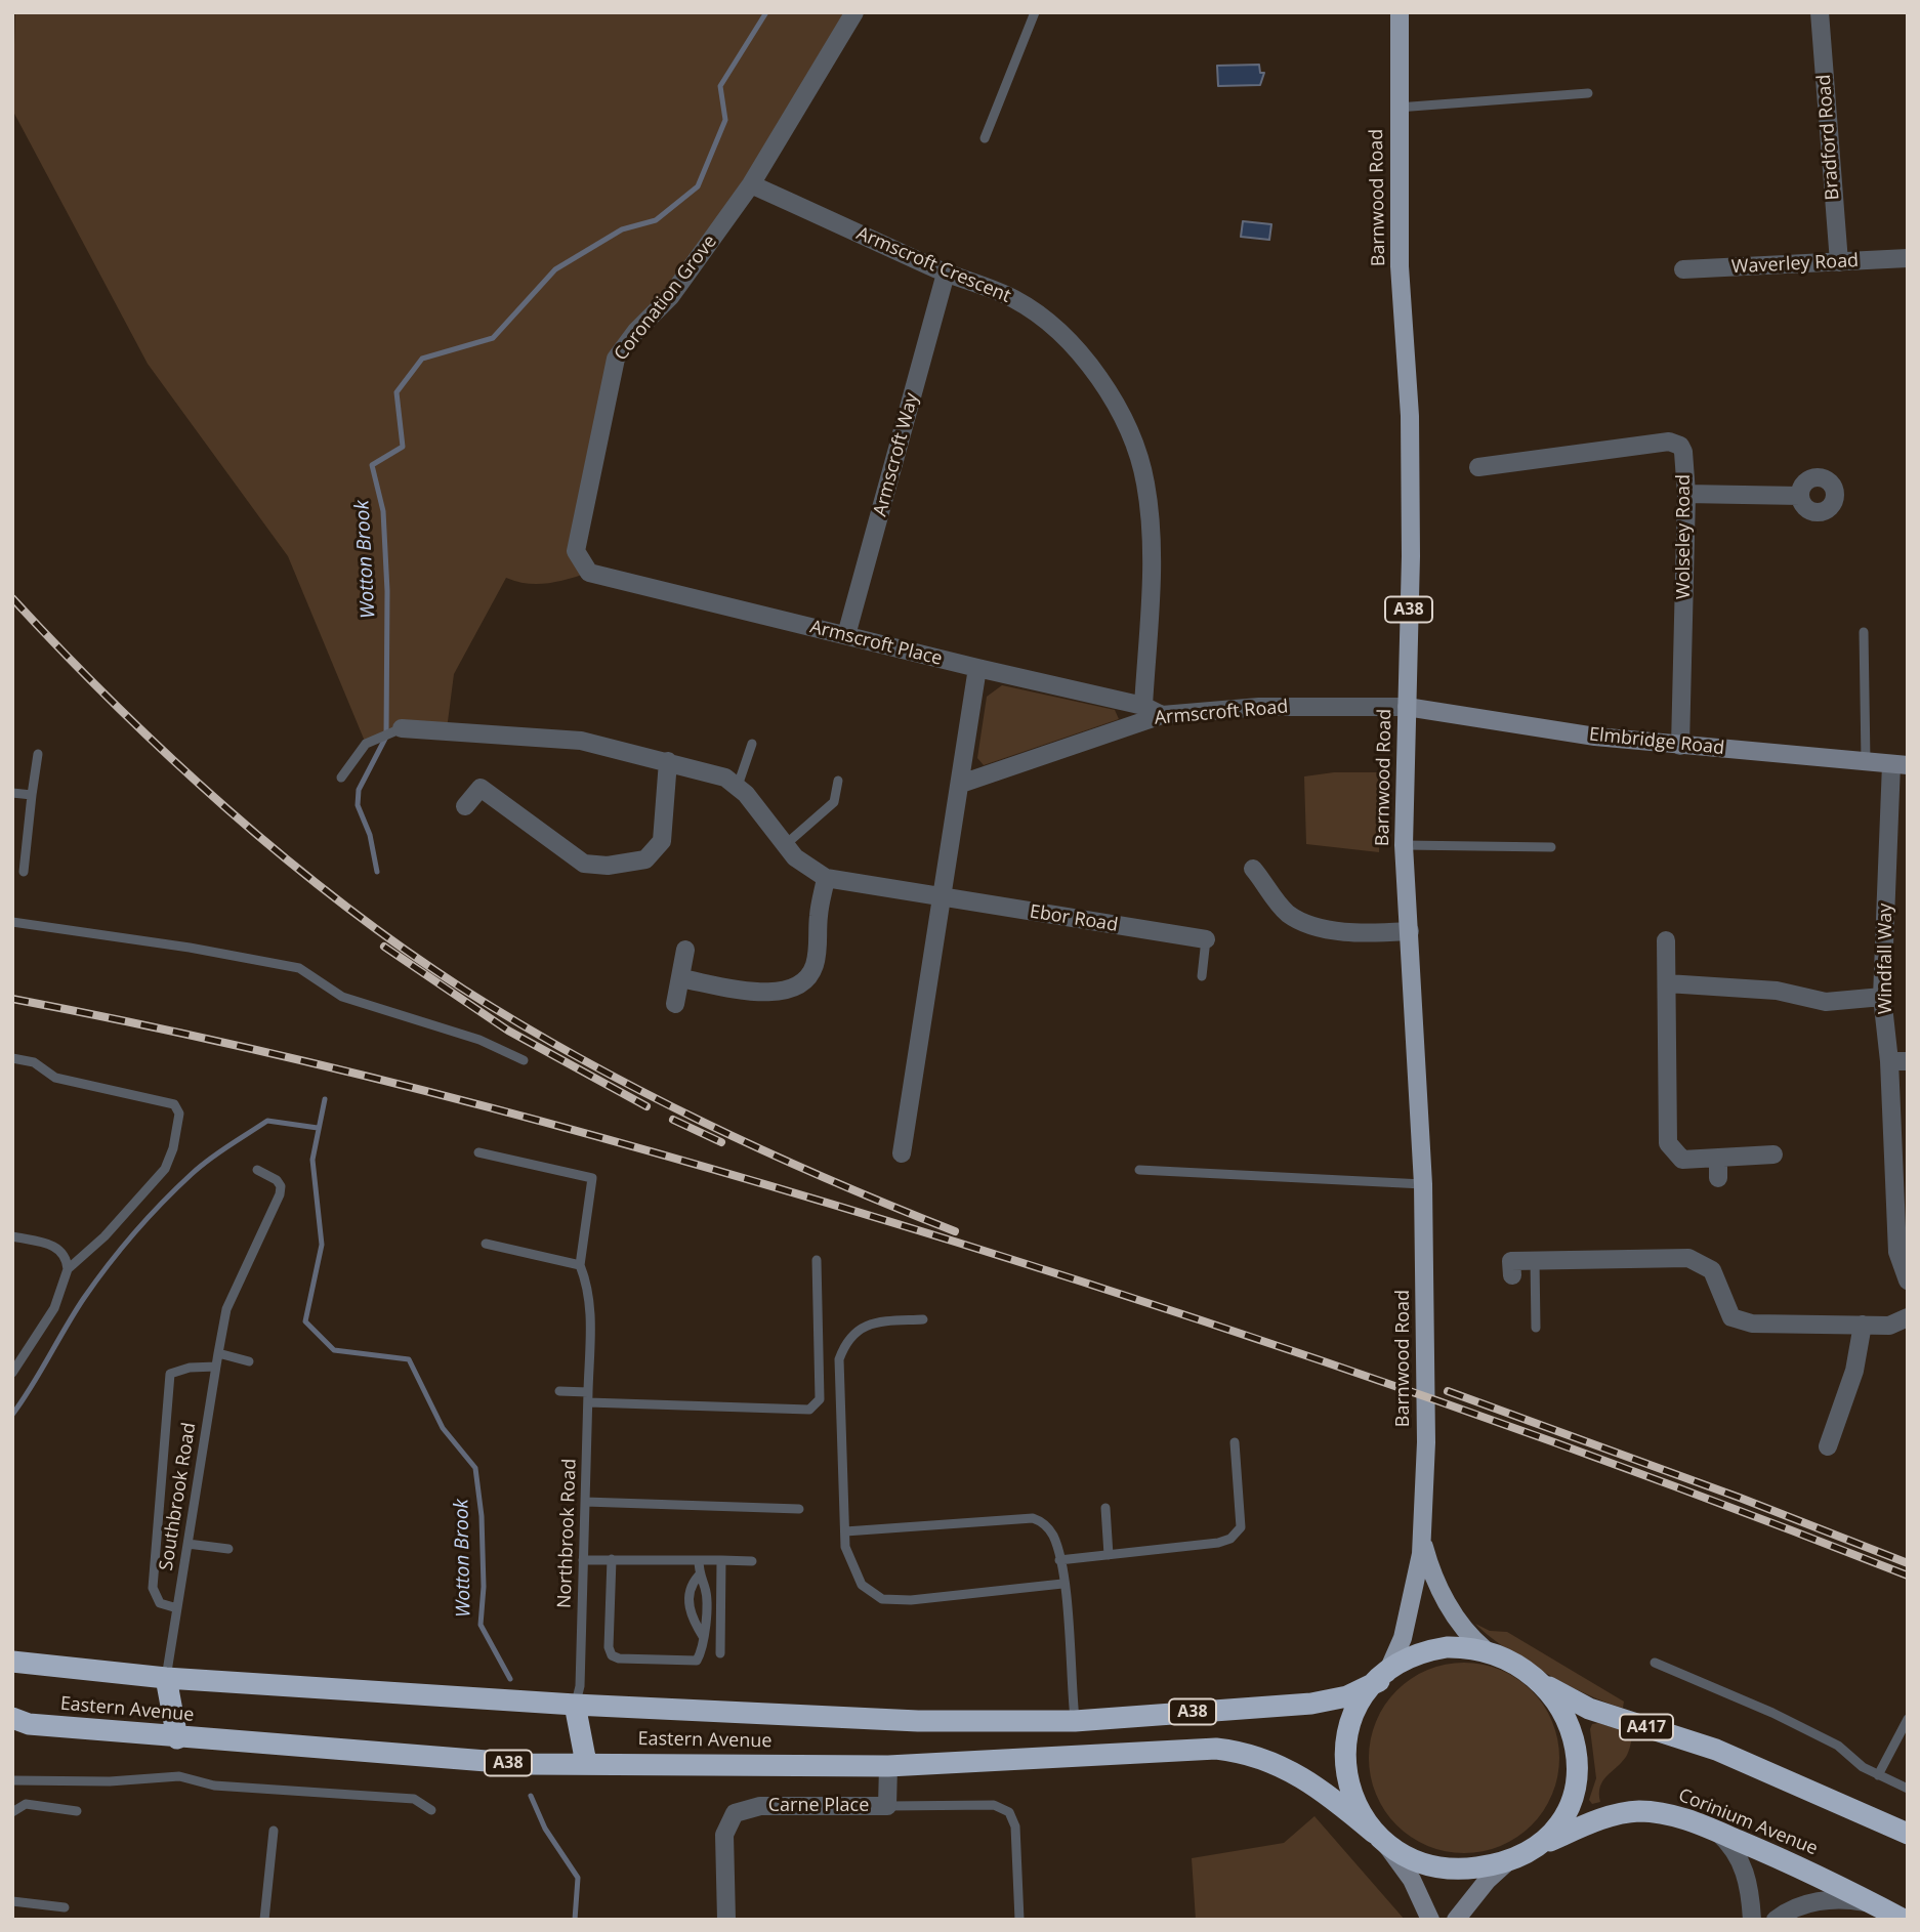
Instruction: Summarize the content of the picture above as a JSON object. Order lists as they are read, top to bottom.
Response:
{
  "streets": {
    "highway": [
      "A38",
      "Eastern Avenue",
      "A417",
      "Corinium Avenue"
    ],
    "main road": ["Barnwood Road"],
    "street": [
      "Bradford Road",
      "Waverley Road",
      "Armscroft Crescent",
      "Coronation Grove",
      "Armscroft Way",
      "Wolseley Road",
      "Armscroft Place",
      "Armscroft Road",
      "Elmbridge Road",
      "Ebor Road",
      "Windfall Way",
      "Carne Place"
    ],
    "lane": ["Southbrook Road", "Northbrook Road"]
  },
  "crossings": [
    ["Bradford Road", "Waverley Road"],
    ["Barnwood Road", "A38"],
    ["Barnwood Road", "Armscroft Road"],
    ["Barnwood Road", "Elmbridge Road"],
    ["Barnwood Road", "Eastern Avenue"],
    ["Barnwood Road", "A417"],
    ["Barnwood Road", "Corinium Avenue"],
    ["Armscroft Crescent", "Coronation Grove"],
    ["Armscroft Crescent", "Armscroft Way"],
    ["Armscroft Crescent", "Armscroft Place"],
    ["Coronation Grove", "Armscroft Place"],
    ["Armscroft Way", "Armscroft Place"],
    ["Wolseley Road", "Elmbridge Road"],
    ["A38", "Eastern Avenue"],
    ["A38", "A417"],
    ["A38", "Corinium Avenue"],
    ["Armscroft Place", "Armscroft Road"],
    ["Armscroft Road", "Elmbridge Road"],
    ["Elmbridge Road", "Windfall Way"],
    ["Southbrook Road", "Eastern Avenue"],
    ["Northbrook Road", "Eastern Avenue"],
    ["Eastern Avenue", "A417"],
    ["Eastern Avenue", "Carne Place"],
    ["Eastern Avenue", "Corinium Avenue"],
    ["A417", "Corinium Avenue"]
  ],
  "water": ["Wotton Brook"]
}
